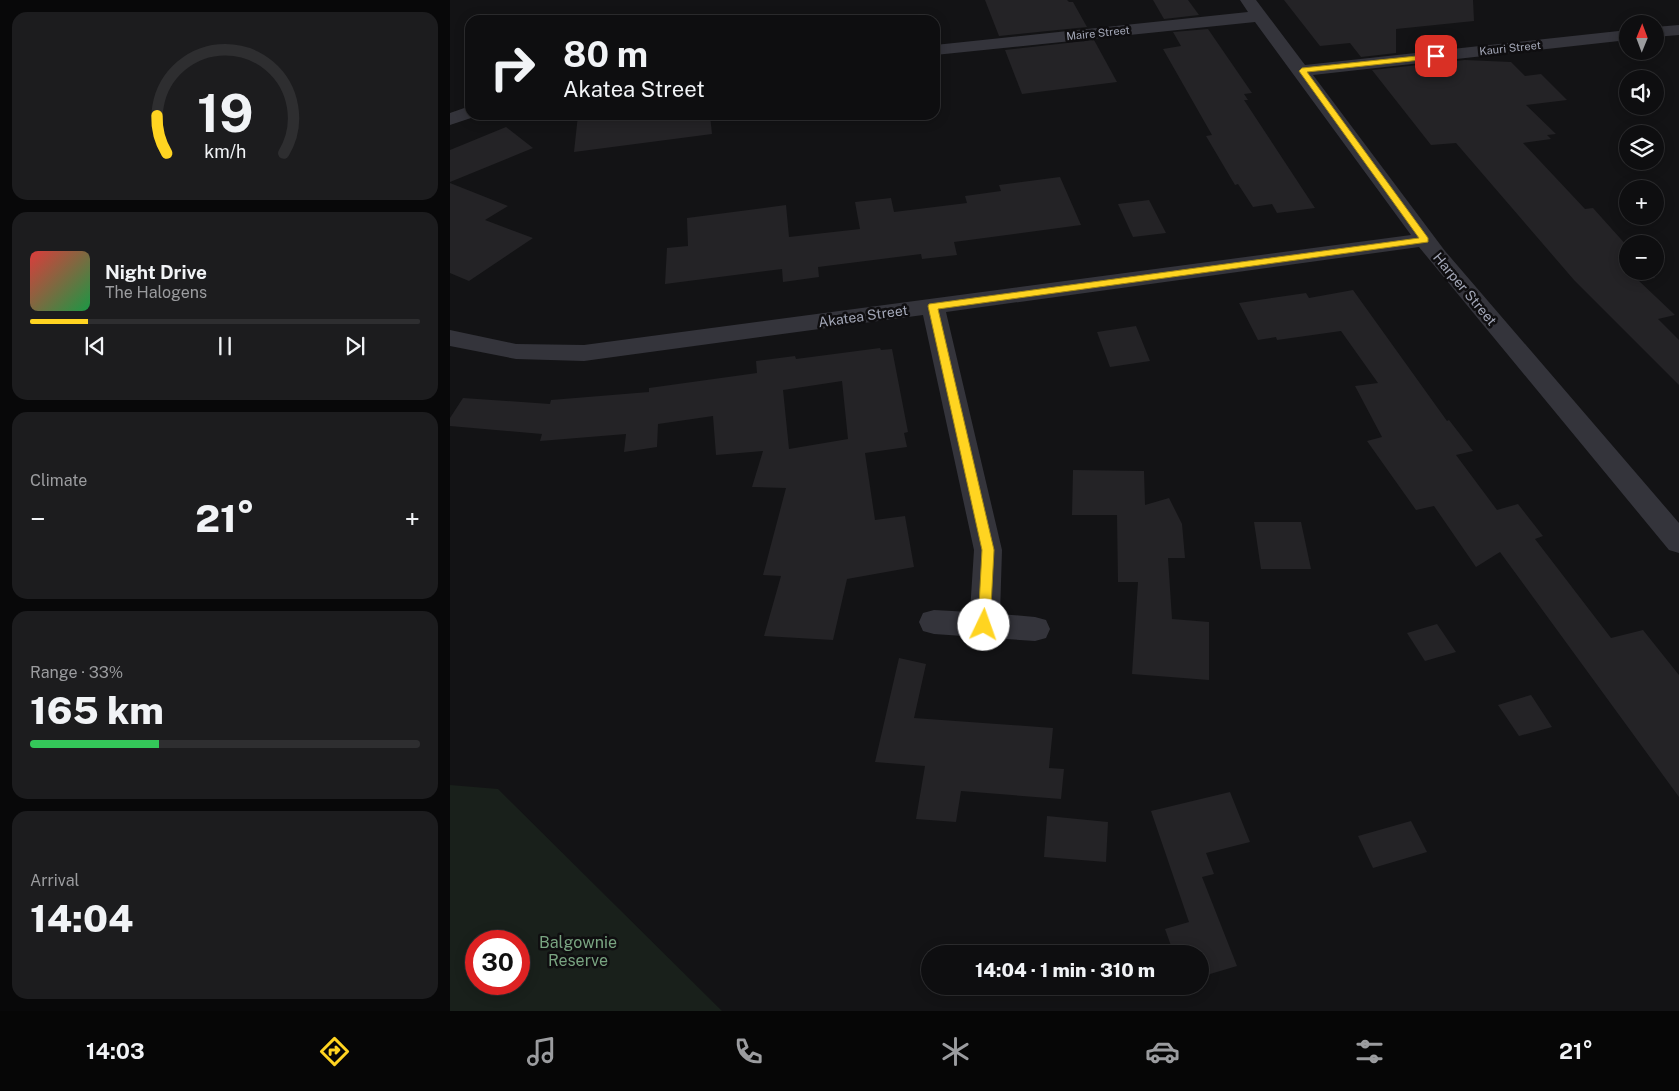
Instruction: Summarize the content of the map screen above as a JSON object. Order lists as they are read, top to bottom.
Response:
{
  "streets": {
    "street": [
      "Maire Street",
      "Kauri Street",
      "Harper Street",
      "Akatea Street"
    ]
  },
  "crossings": [
    ["Maire Street", "Harper Street"],
    ["Kauri Street", "Harper Street"],
    ["Harper Street", "Akatea Street"]
  ],
  "parks": ["Balgownie Reserve"],
  "north": "top",
  "page": {
    "map_buttons": ["+", "−"],
    "turn": ["80 m", "Akatea Street"],
    "song": ["Night Drive", "The Halogens"],
    "tile": [
      "Climate",
      ["Range · 33%", "165 km"],
      ["Arrival", "14:04"]
    ],
    "heat": ["−", "21°", "+"],
    "limit": "30",
    "trip": "14:04 · 1 min · 310 m",
    "tabs": ["14:03", "21°"],
    "gauge": ["19", "km/h"]
  }
}
